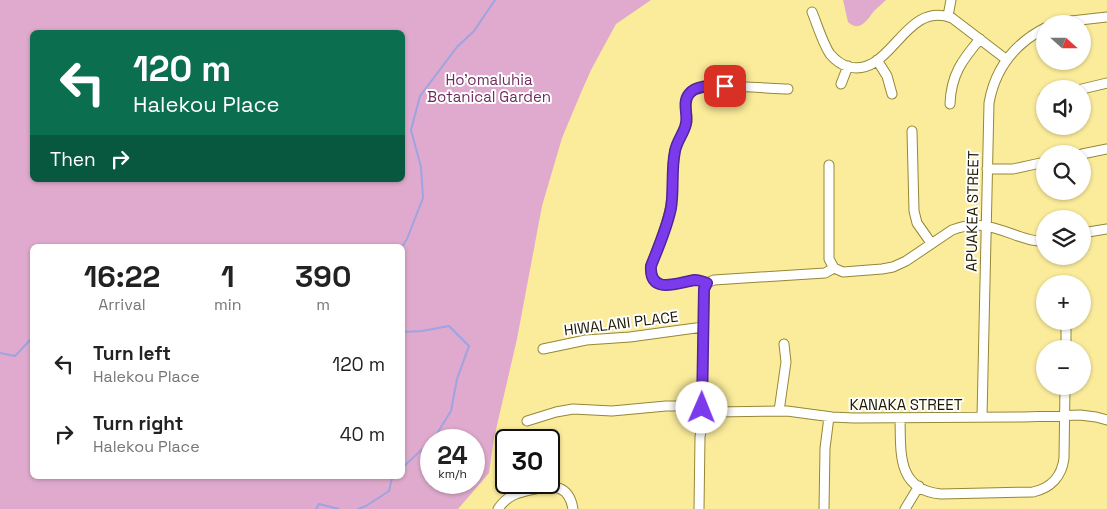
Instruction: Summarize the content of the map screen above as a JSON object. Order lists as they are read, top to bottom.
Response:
{
  "streets": {
    "street": ["APUAKEA STREET", "HIWALANI PLACE", "KANAKA STREET"]
  },
  "crossings": [
    ["APUAKEA STREET", "KANAKA STREET"]
  ],
  "parks": ["Ho'omaluhia Botanical Garden"],
  "north": "right",
  "page": {
    "map_buttons": ["+", "−"],
    "turn": ["120 m", "Halekou Place"],
    "then": "Then",
    "eta": [
      "16:22",
      "Arrival",
      "1",
      "min",
      "390",
      "m"
    ],
    "list": [
      {
        "name": "Turn left",
        "note": "Halekou Place",
        "value": "120 m"
      },
      {
        "name": "Turn right",
        "note": "Halekou Place",
        "value": "40 m"
      }
    ],
    "speed": "24 km/h",
    "limit": "30"
  }
}
